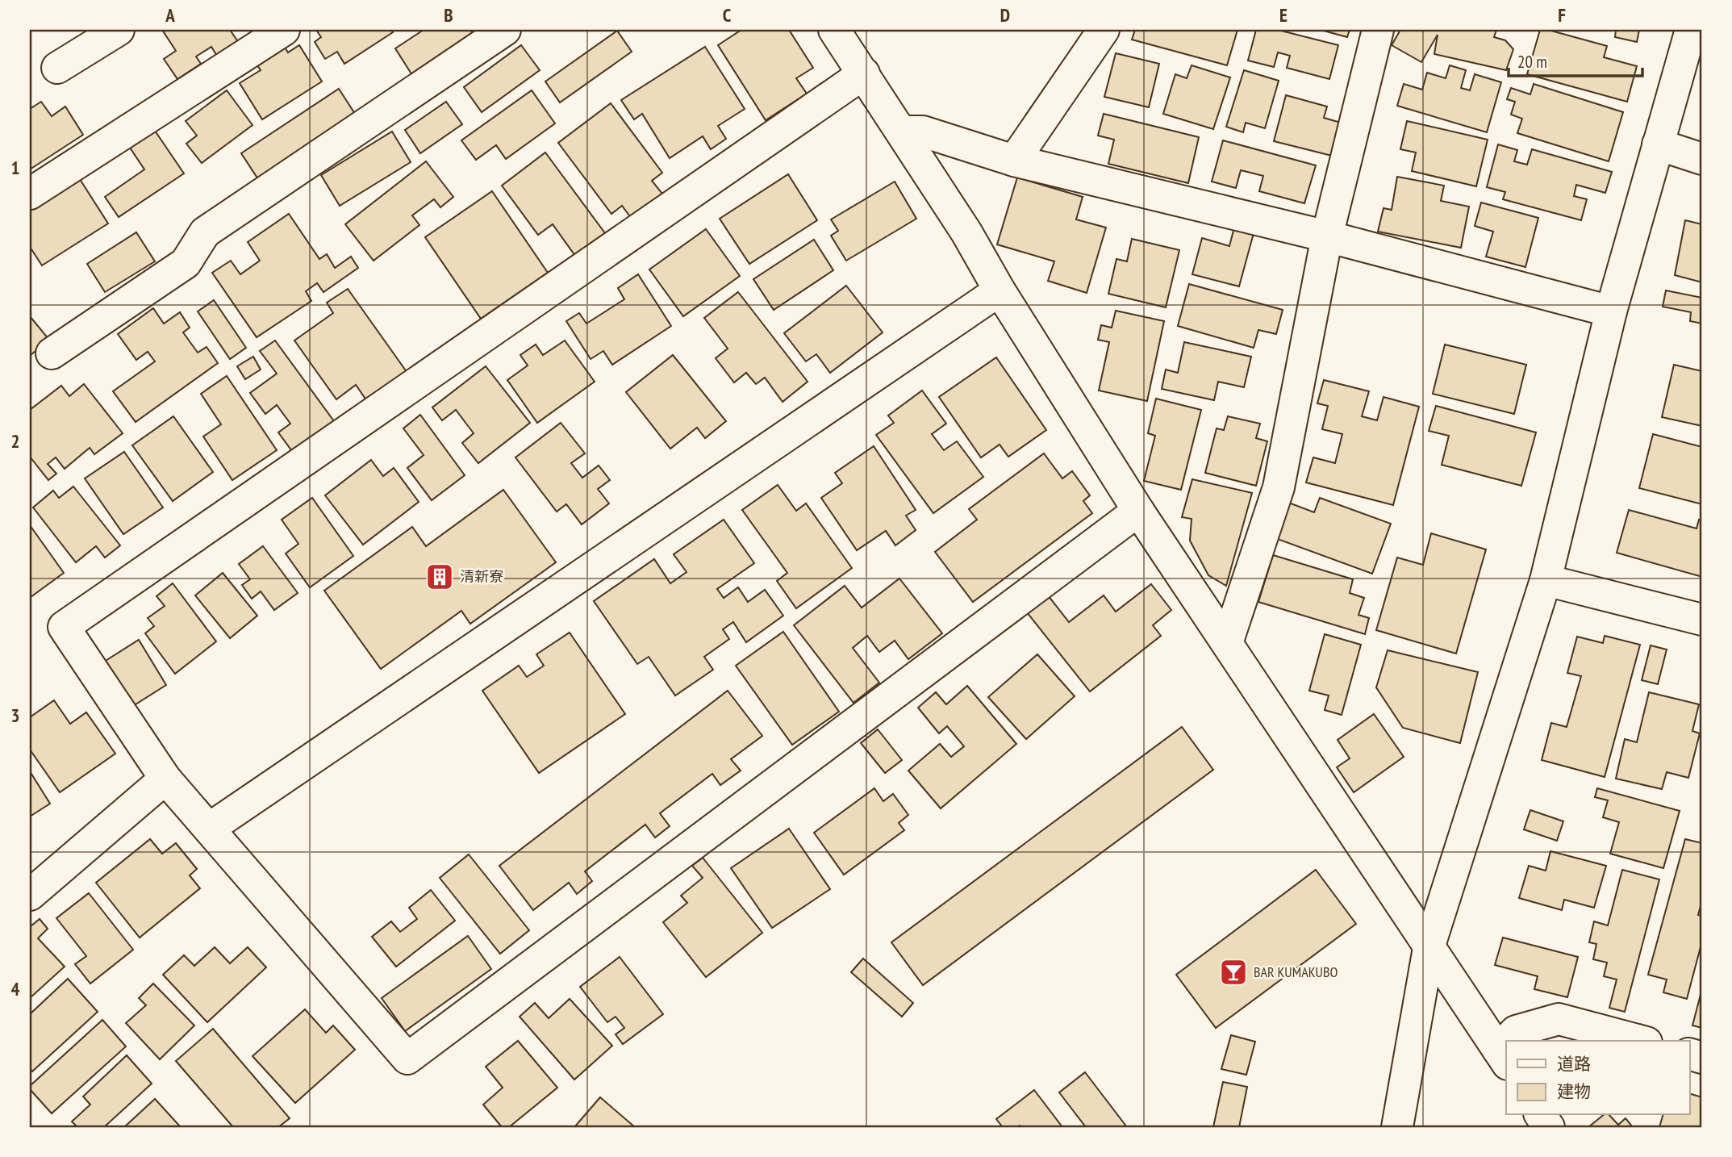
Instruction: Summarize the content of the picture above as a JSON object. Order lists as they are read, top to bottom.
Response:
{
  "places": {
    "building": ["清新寮"],
    "bar": ["BAR KUMAKUBO"]
  },
  "legend": ["道路", "建物"],
  "scale_bar": "20 m",
  "grid": {
    "columns": [
      "A",
      "B",
      "C",
      "D",
      "E",
      "F"
    ],
    "rows": [
      "1",
      "2",
      "3",
      "4"
    ]
  }
}
